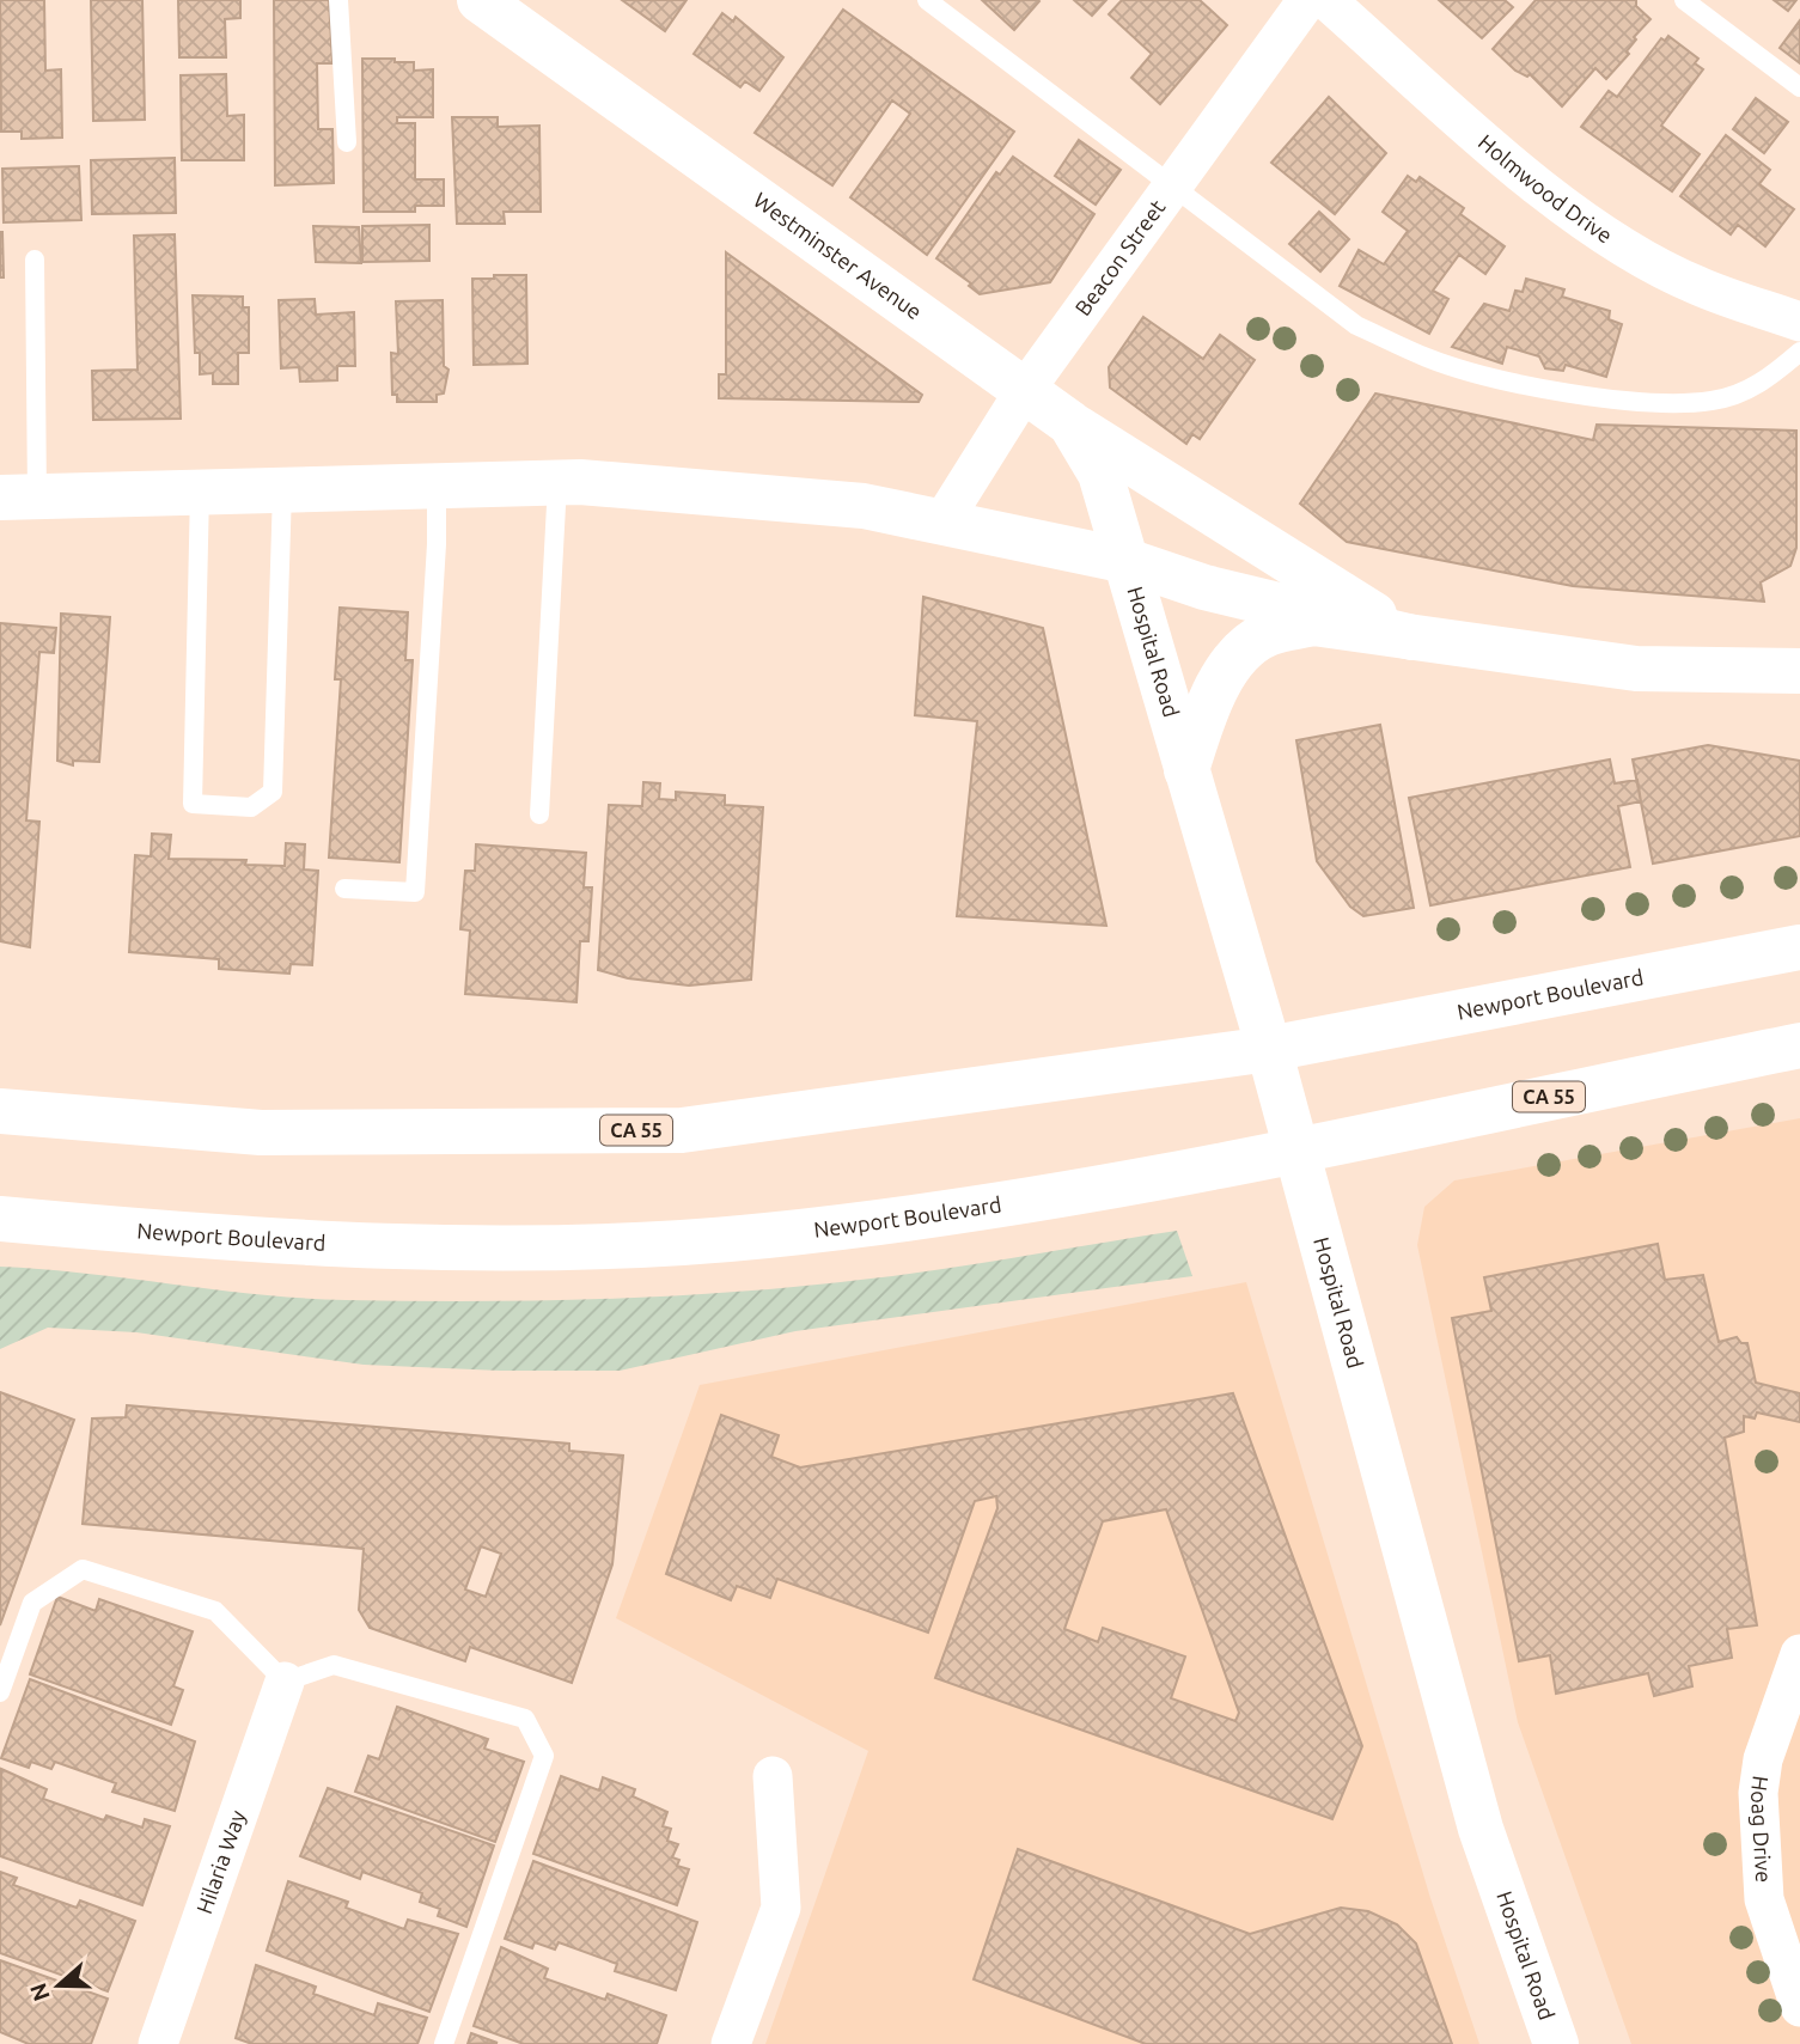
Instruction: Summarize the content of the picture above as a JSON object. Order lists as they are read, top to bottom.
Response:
{
  "streets": {
    "main road": [
      "Westminster Avenue",
      "Hospital Road",
      "Newport Boulevard",
      "CA 55"
    ],
    "street": [
      "Holmwood Drive",
      "Beacon Street",
      "Hoag Drive",
      "Hilaria Way"
    ]
  },
  "crossings": [
    ["Westminster Avenue", "Beacon Street"],
    ["Westminster Avenue", "Hospital Road"],
    ["Hospital Road", "Newport Boulevard"]
  ],
  "north": "left"
}
